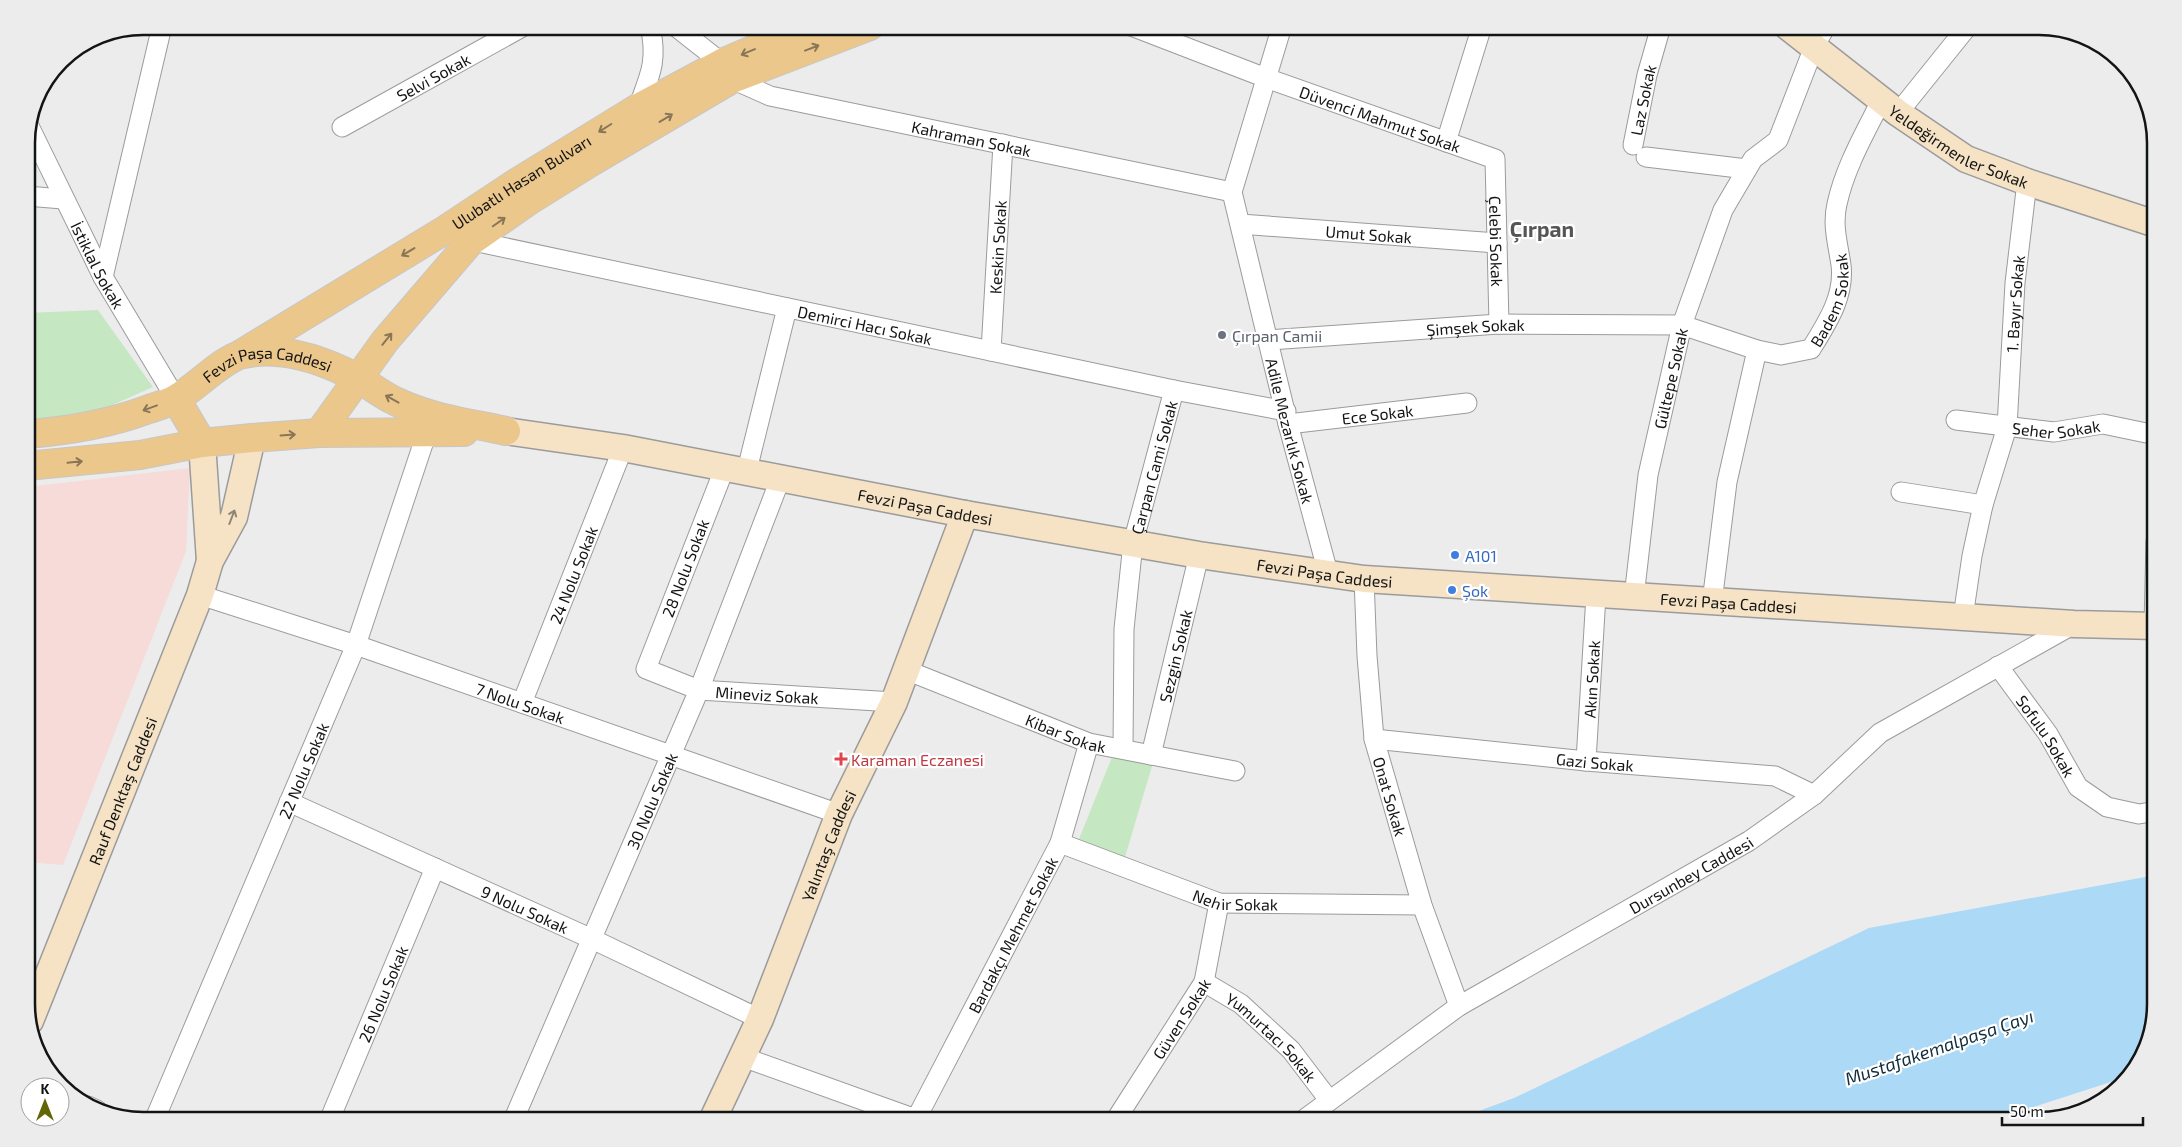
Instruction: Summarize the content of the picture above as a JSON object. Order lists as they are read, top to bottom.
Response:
{
  "streets": {
    "main road": [
      "Yeldeğirmenler Sokak",
      "Ulubatlı Hasan Bulvarı",
      "Fevzi Paşa Caddesi",
      "Rauf Denktaş Caddesi",
      "Yalıntaş Caddesi"
    ],
    "street": [
      "Selvi Sokak",
      "Laz Sokak",
      "Düvenci Mahmut Sokak",
      "Kahraman Sokak",
      "Umut Sokak",
      "Çelebi Sokak",
      "Keskin Sokak",
      "İstiklal Sokak",
      "Badem Sokak",
      "1. Bayır Sokak",
      "Demirci Hacı Sokak",
      "Şimşek Sokak",
      "Gültepe Sokak",
      "Ece Sokak",
      "Seher Sokak",
      "Adile Mezarlık Sokak",
      "Çarpan Cami Sokak",
      "28 Nolu Sokak",
      "24 Nolu Sokak",
      "Sezgin Sokak",
      "Akın Sokak",
      "Mineviz Sokak",
      "7 Nolu Sokak",
      "Kibar Sokak",
      "Sofulu Sokak",
      "Gazi Sokak",
      "22 Nolu Sokak",
      "Onat Sokak",
      "30 Nolu Sokak",
      "Dursunbey Caddesi",
      "Nehir Sokak",
      "9 Nolu Sokak",
      "Bardakçı Mehmet Sokak",
      "26 Nolu Sokak",
      "Güven Sokak",
      "Yumurtacı Sokak"
    ]
  },
  "crossings": [
    ["Laz Sokak", "Gültepe Sokak"],
    ["Düvenci Mahmut Sokak", "Çelebi Sokak"],
    ["Kahraman Sokak", "Ulubatlı Hasan Bulvarı"],
    ["Kahraman Sokak", "Keskin Sokak"],
    ["Kahraman Sokak", "Adile Mezarlık Sokak"],
    ["Yeldeğirmenler Sokak", "Badem Sokak"],
    ["Yeldeğirmenler Sokak", "1. Bayır Sokak"],
    ["Yeldeğirmenler Sokak", "Gültepe Sokak"],
    ["Ulubatlı Hasan Bulvarı", "Demirci Hacı Sokak"],
    ["Ulubatlı Hasan Bulvarı", "Fevzi Paşa Caddesi"],
    ["Umut Sokak", "Çelebi Sokak"],
    ["Umut Sokak", "Adile Mezarlık Sokak"],
    ["Çelebi Sokak", "Şimşek Sokak"],
    ["Keskin Sokak", "Demirci Hacı Sokak"],
    ["İstiklal Sokak", "Fevzi Paşa Caddesi"],
    ["Badem Sokak", "Şimşek Sokak"],
    ["Badem Sokak", "Gültepe Sokak"],
    ["1. Bayır Sokak", "Fevzi Paşa Caddesi"],
    ["1. Bayır Sokak", "Seher Sokak"],
    ["Demirci Hacı Sokak", "Ece Sokak"],
    ["Demirci Hacı Sokak", "Adile Mezarlık Sokak"],
    ["Demirci Hacı Sokak", "Çarpan Cami Sokak"],
    ["Demirci Hacı Sokak", "28 Nolu Sokak"],
    ["Şimşek Sokak", "Gültepe Sokak"],
    ["Şimşek Sokak", "Adile Mezarlık Sokak"],
    ["Fevzi Paşa Caddesi", "Gültepe Sokak"],
    ["Fevzi Paşa Caddesi", "Adile Mezarlık Sokak"],
    ["Fevzi Paşa Caddesi", "Çarpan Cami Sokak"],
    ["Fevzi Paşa Caddesi", "28 Nolu Sokak"],
    ["Fevzi Paşa Caddesi", "24 Nolu Sokak"],
    ["Fevzi Paşa Caddesi", "Sezgin Sokak"],
    ["Fevzi Paşa Caddesi", "Akın Sokak"],
    ["Fevzi Paşa Caddesi", "22 Nolu Sokak"],
    ["Fevzi Paşa Caddesi", "Onat Sokak"],
    ["Fevzi Paşa Caddesi", "30 Nolu Sokak"],
    ["Fevzi Paşa Caddesi", "Yalıntaş Caddesi"],
    ["Fevzi Paşa Caddesi", "Dursunbey Caddesi"],
    ["Ece Sokak", "Adile Mezarlık Sokak"],
    ["28 Nolu Sokak", "Mineviz Sokak"],
    ["24 Nolu Sokak", "7 Nolu Sokak"],
    ["Sezgin Sokak", "Kibar Sokak"],
    ["Akın Sokak", "Gazi Sokak"],
    ["Mineviz Sokak", "30 Nolu Sokak"],
    ["Mineviz Sokak", "Yalıntaş Caddesi"],
    ["7 Nolu Sokak", "22 Nolu Sokak"],
    ["7 Nolu Sokak", "Rauf Denktaş Caddesi"],
    ["7 Nolu Sokak", "30 Nolu Sokak"],
    ["7 Nolu Sokak", "Yalıntaş Caddesi"],
    ["Kibar Sokak", "Yalıntaş Caddesi"],
    ["Kibar Sokak", "Bardakçı Mehmet Sokak"],
    ["Sofulu Sokak", "Dursunbey Caddesi"],
    ["Gazi Sokak", "Onat Sokak"],
    ["Gazi Sokak", "Dursunbey Caddesi"],
    ["22 Nolu Sokak", "9 Nolu Sokak"],
    ["Onat Sokak", "Dursunbey Caddesi"],
    ["Onat Sokak", "Nehir Sokak"],
    ["30 Nolu Sokak", "9 Nolu Sokak"],
    ["Yalıntaş Caddesi", "9 Nolu Sokak"],
    ["Dursunbey Caddesi", "Yumurtacı Sokak"],
    ["Nehir Sokak", "Bardakçı Mehmet Sokak"],
    ["Nehir Sokak", "Güven Sokak"],
    ["9 Nolu Sokak", "26 Nolu Sokak"],
    ["Güven Sokak", "Yumurtacı Sokak"]
  ],
  "districts": ["Çırpan"],
  "water": ["Mustafakemalpaşa Çayı"],
  "places": {
    "other": ["Çırpan Camii", "A101", "Şok"],
    "health": ["Karaman Eczanesi"]
  },
  "scale_bar": "50 m",
  "north": "top"
}
